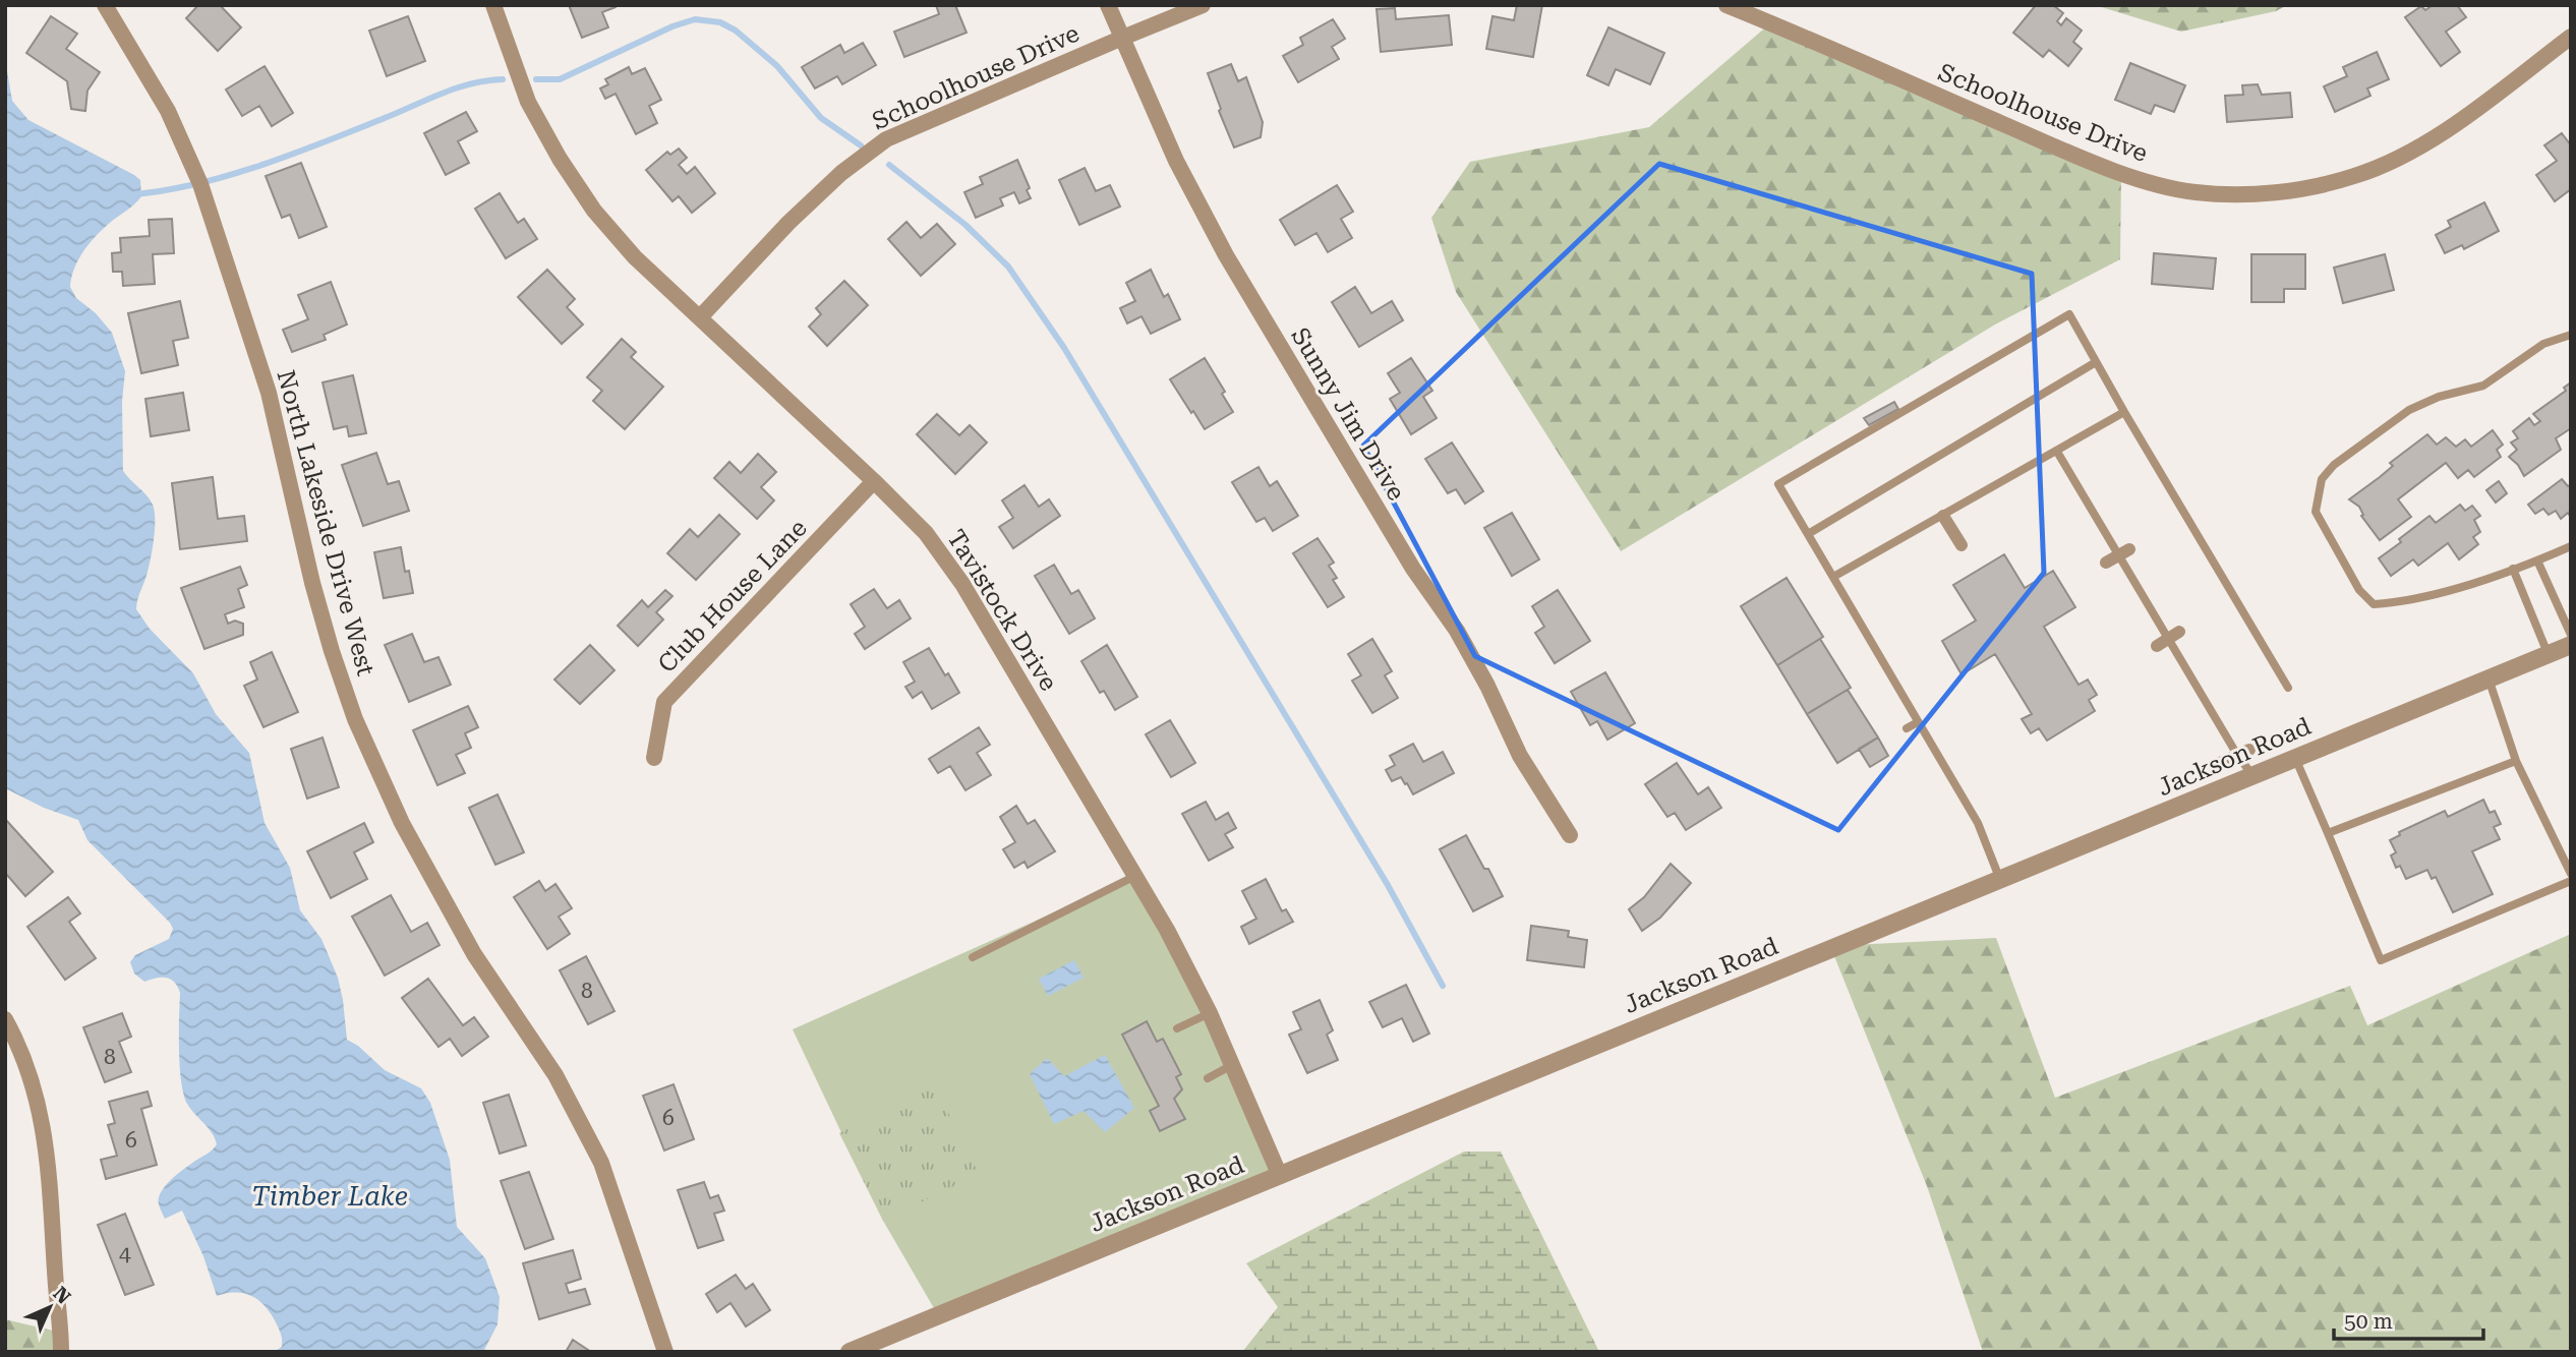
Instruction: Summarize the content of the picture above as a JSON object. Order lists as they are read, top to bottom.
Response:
{
  "streets": {
    "street": [
      "Schoolhouse Drive",
      "Sunny Jim Drive",
      "North Lakeside Drive West",
      "Club House Lane",
      "Tavistock Drive",
      "Jackson Road"
    ]
  },
  "crossings": [
    ["Schoolhouse Drive", "Sunny Jim Drive"],
    ["Schoolhouse Drive", "Tavistock Drive"],
    ["Club House Lane", "Tavistock Drive"],
    ["Tavistock Drive", "Jackson Road"]
  ],
  "water": ["Timber Lake"],
  "house_numbers": [
    "8",
    "8",
    "6",
    "6",
    "4"
  ],
  "scale_bar": "50 m",
  "north": "top right"
}
